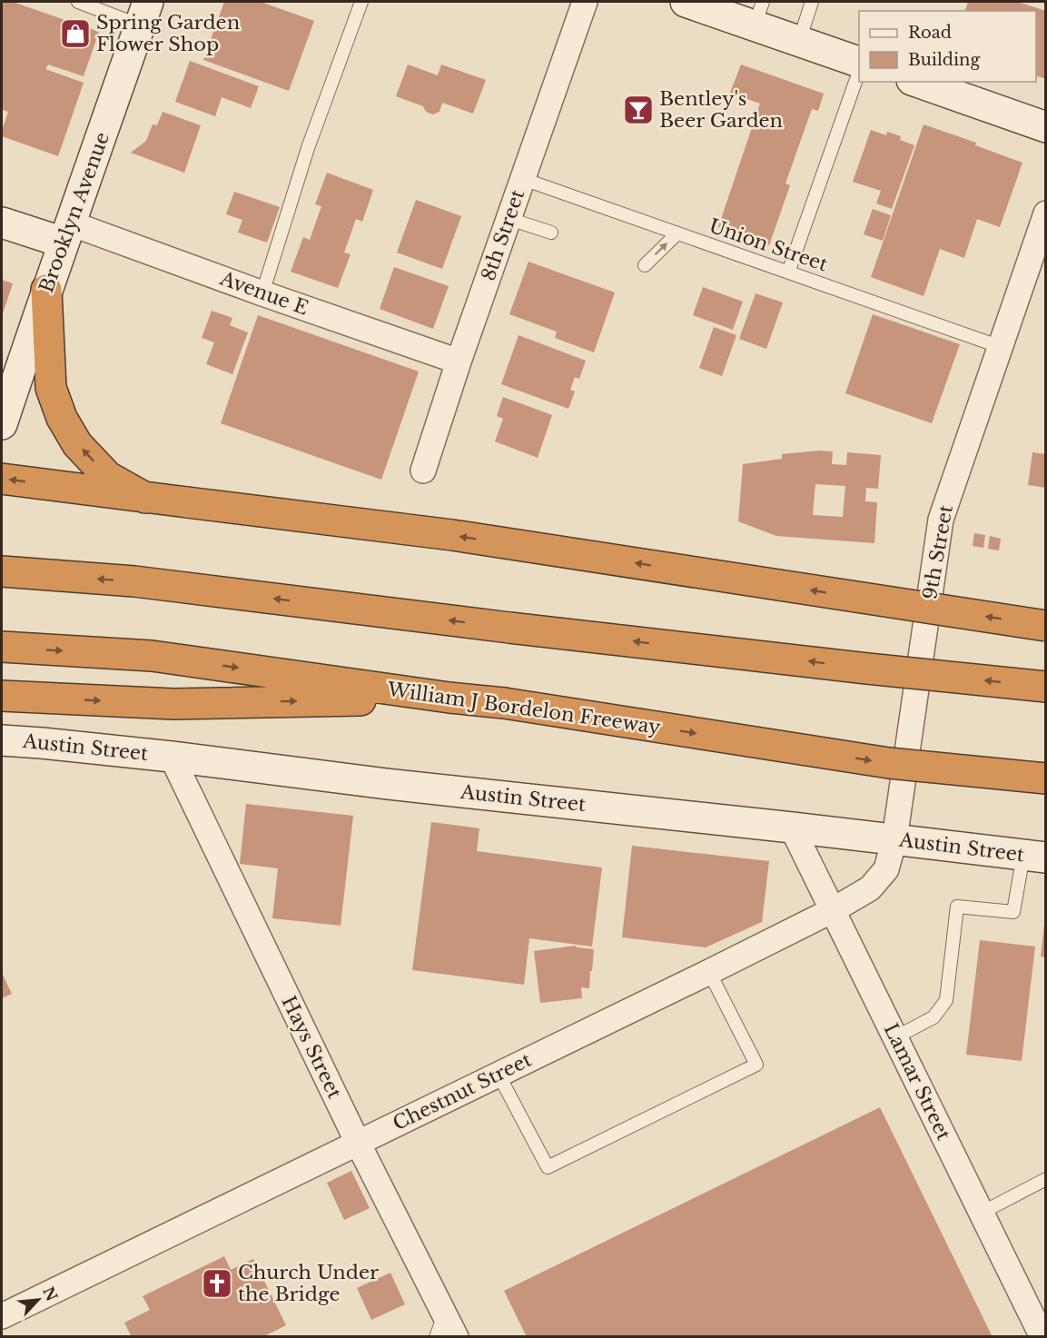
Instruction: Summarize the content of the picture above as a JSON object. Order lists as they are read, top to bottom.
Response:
{
  "streets": {
    "highway": ["William J Bordelon Freeway"],
    "street": [
      "Brooklyn Avenue",
      "8th Street",
      "Avenue E",
      "9th Street",
      "Austin Street",
      "Hays Street",
      "Lamar Street",
      "Chestnut Street"
    ],
    "lane": ["Union Street"]
  },
  "crossings": [
    ["Brooklyn Avenue", "Avenue E"],
    ["8th Street", "Union Street"],
    ["8th Street", "Avenue E"],
    ["Union Street", "9th Street"],
    ["9th Street", "Austin Street"],
    ["9th Street", "Chestnut Street"],
    ["Austin Street", "Hays Street"],
    ["Austin Street", "Lamar Street"],
    ["Austin Street", "Chestnut Street"],
    ["Hays Street", "Chestnut Street"],
    ["Lamar Street", "Chestnut Street"]
  ],
  "places": {
    "shop": ["Spring Garden Flower Shop"],
    "bar": ["Bentley's Beer Garden"],
    "church": ["Church Under the Bridge"]
  },
  "legend": ["Road", "Building"],
  "north": "top right"
}
